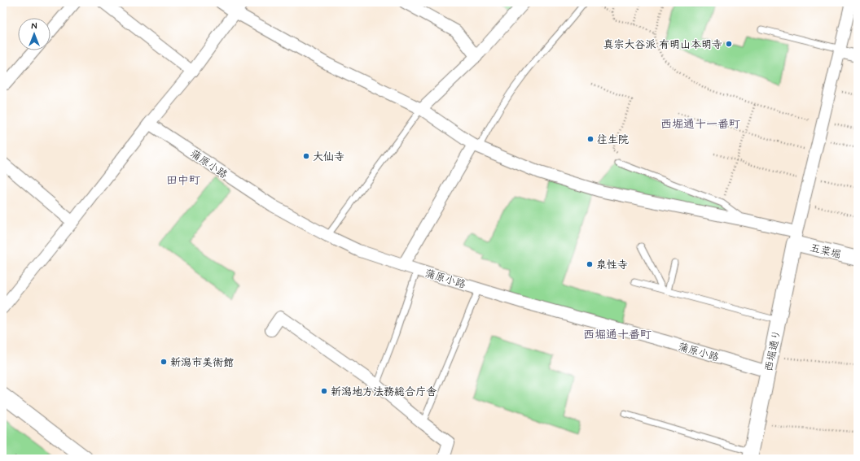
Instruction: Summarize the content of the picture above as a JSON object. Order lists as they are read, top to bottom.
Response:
{
  "streets": {
    "street": ["蒲原小路", "五菜堀", "西堀通り"]
  },
  "crossings": [
    ["蒲原小路", "西堀通り"],
    ["五菜堀", "西堀通り"]
  ],
  "districts": ["西堀通十一番町", "田中町", "西堀通十番町"],
  "places": [
    "真宗大谷派 有明山本明寺",
    "往生院",
    "大仙寺",
    "泉性寺",
    "新潟市美術館",
    "新潟地方法務総合庁舎"
  ],
  "north": "top"
}
